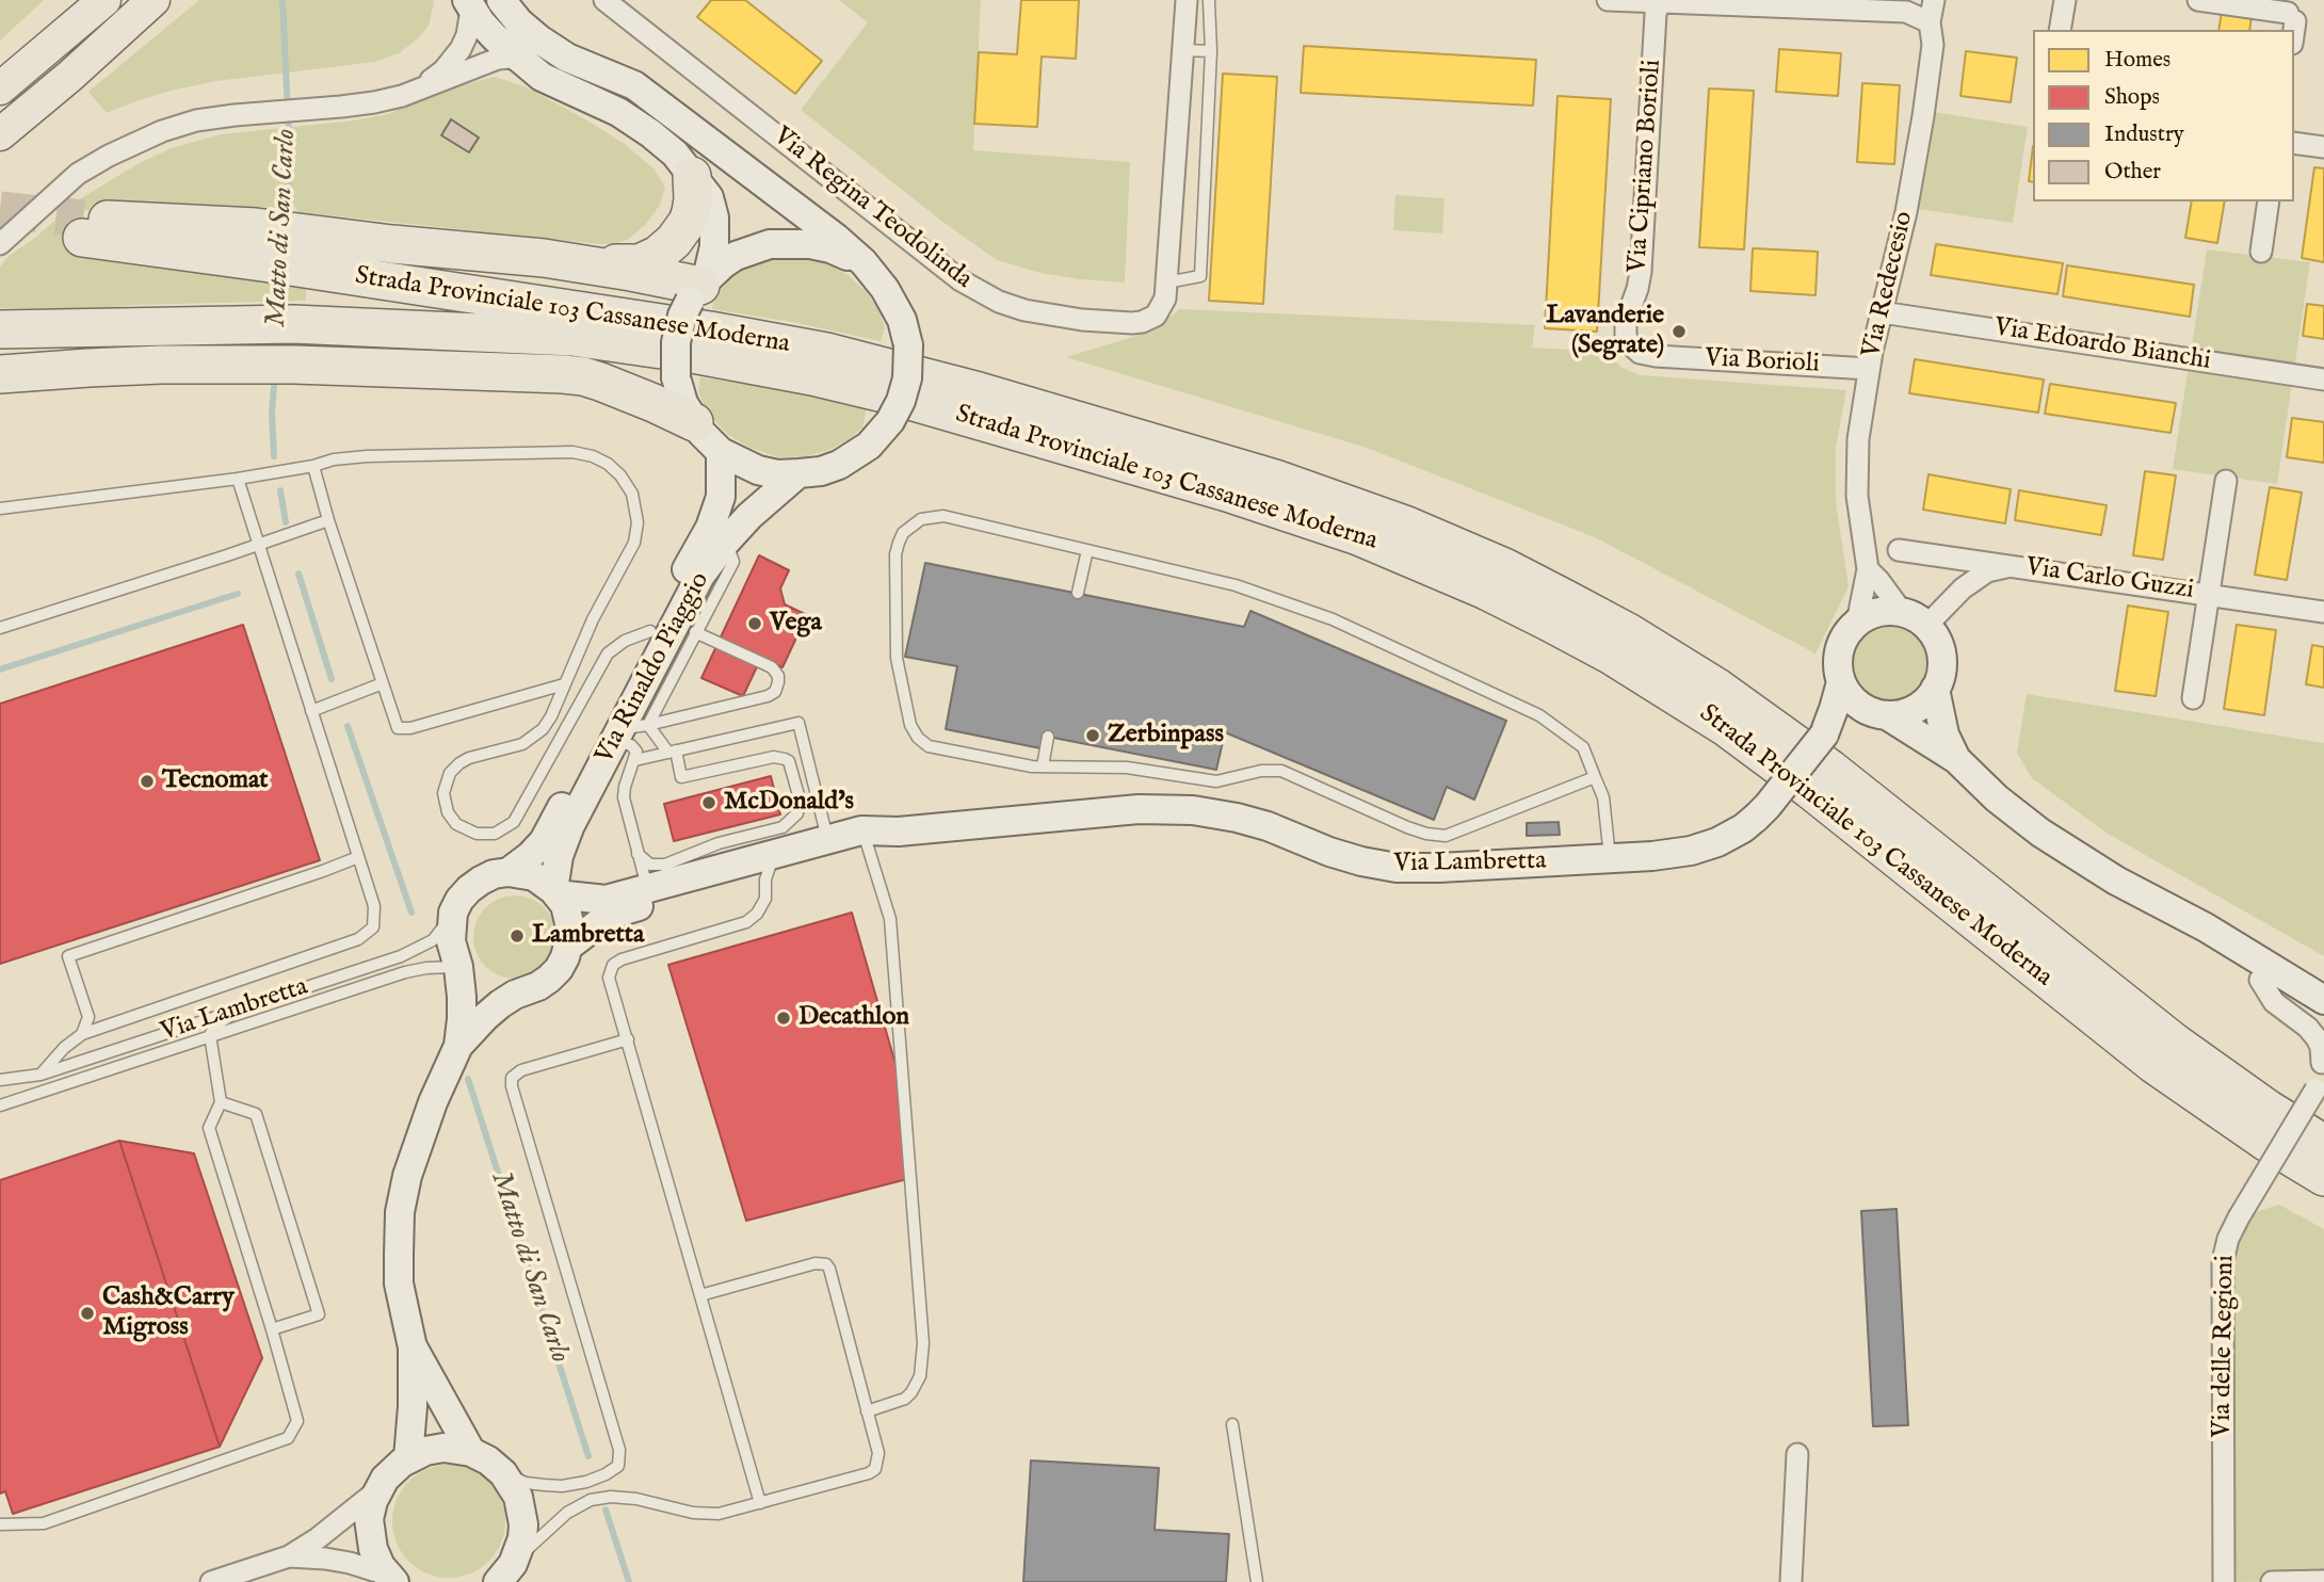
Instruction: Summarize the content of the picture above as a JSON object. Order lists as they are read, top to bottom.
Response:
{
  "streets": {
    "highway": ["Strada Provinciale 103 Cassanese Moderna"],
    "street": [
      "Via Cipriano Borioli",
      "Via Regina Teodolinda",
      "Via Redecesio",
      "Via Edoardo Bianchi",
      "Via Borioli",
      "Via Carlo Guzzi",
      "Via Rinaldo Piaggio",
      "Via Lambretta",
      "Via delle Regioni"
    ]
  },
  "crossings": [
    ["Via Cipriano Borioli", "Via Borioli"],
    ["Via Redecesio", "Via Edoardo Bianchi"],
    ["Via Redecesio", "Via Borioli"],
    ["Via Redecesio", "Via Carlo Guzzi"],
    ["Via Redecesio", "Via Lambretta"],
    ["Via Carlo Guzzi", "Via Lambretta"],
    ["Via Rinaldo Piaggio", "Via Lambretta"]
  ],
  "water": ["Matto di San Carlo"],
  "places": [
    "Lavanderie (Segrate)",
    "Vega",
    "Zerbinpass",
    "Tecnomat",
    "McDonald's",
    "Lambretta",
    "Decathlon",
    "Cash&Carry Migross"
  ],
  "legend": [
    "Homes",
    "Shops",
    "Industry",
    "Other"
  ]
}
